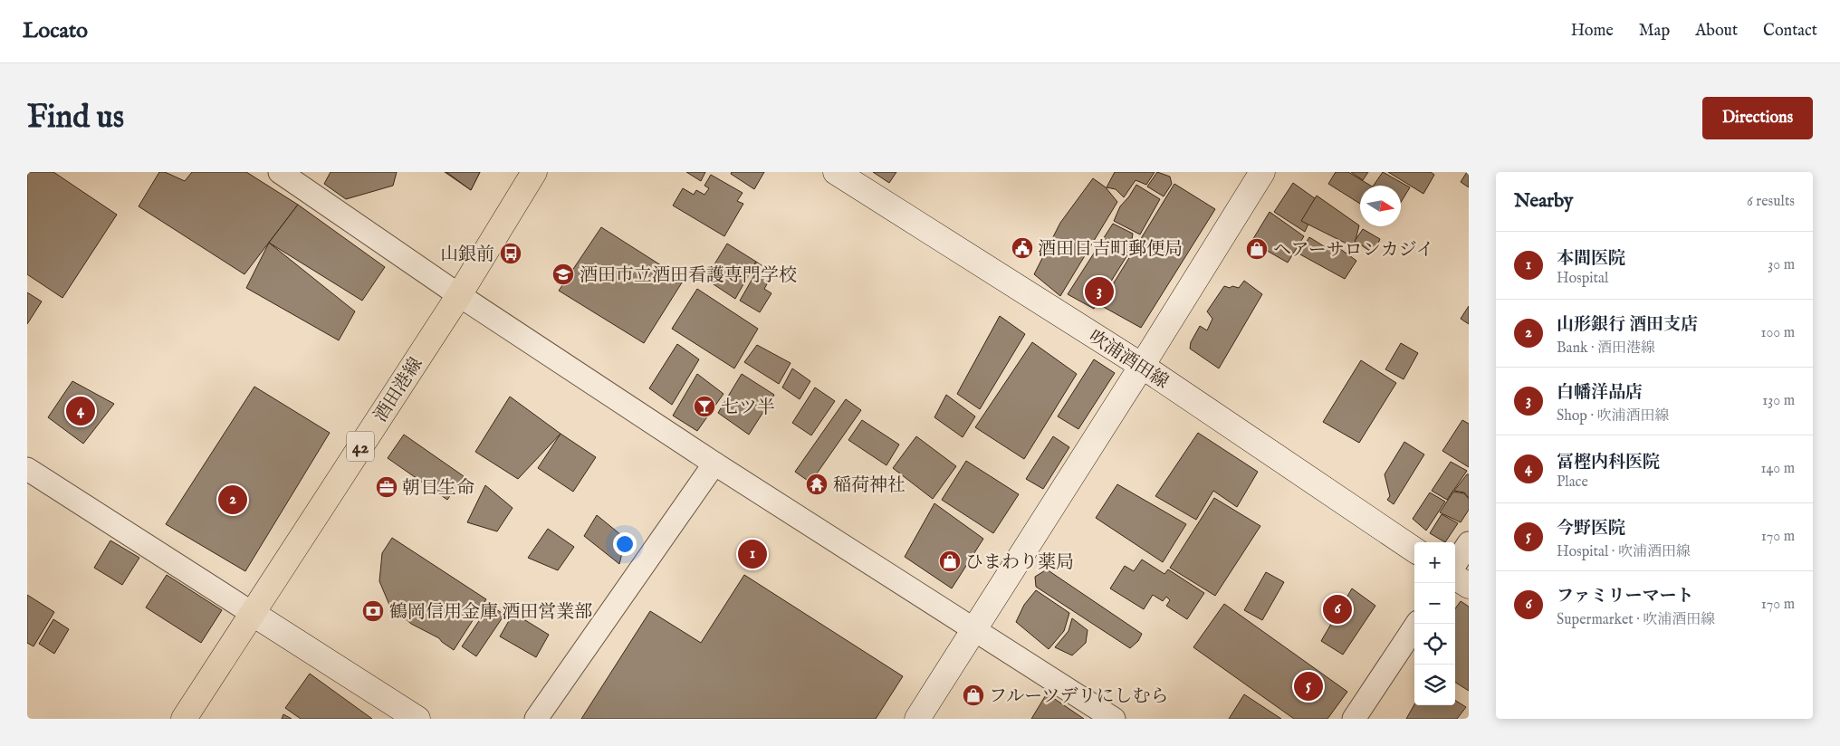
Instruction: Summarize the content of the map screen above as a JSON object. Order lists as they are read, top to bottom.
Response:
{
  "streets": {
    "main road": ["酒田港線", "42"],
    "street": ["吹浦酒田線"]
  },
  "places": {
    "public building": ["酒田日吉町郵便局"],
    "shop": ["ヘアーサロンカジイ", "ひまわり薬局", "フルーツデリにしむら"],
    "bus stop": ["山銀前"],
    "school or university": ["酒田市立酒田看護専門学校"],
    "bar": ["七ツ半"],
    "temple": ["稲荷神社"],
    "office": ["朝日生命"],
    "bank": ["鶴岡信用金庫 酒田営業部"]
  },
  "north": "right",
  "page": {
    "header": "Locato",
    "nav": [
      "Home",
      "Map",
      "About",
      "Contact"
    ],
    "buttons": "Directions",
    "title": "Find us",
    "heading": ["Nearby", "6 results"],
    "list": [
      {
        "mark": "1",
        "name": "本間医院",
        "note": "Hospital",
        "value": "30 m"
      },
      {
        "mark": "2",
        "name": "山形銀行 酒田支店",
        "note": "Bank · 酒田港線",
        "value": "100 m"
      },
      {
        "mark": "3",
        "name": "白幡洋品店",
        "note": "Shop · 吹浦酒田線",
        "value": "130 m"
      },
      {
        "mark": "4",
        "name": "冨樫内科医院",
        "note": "Place",
        "value": "140 m"
      },
      {
        "mark": "5",
        "name": "今野医院",
        "note": "Hospital · 吹浦酒田線",
        "value": "170 m"
      },
      {
        "mark": "6",
        "name": "ファミリーマート",
        "note": "Supermarket · 吹浦酒田線",
        "value": "170 m"
      }
    ],
    "pins": [
      "3",
      "4",
      "2",
      "1",
      "6",
      "5"
    ],
    "map_buttons": ["+", "−"]
  }
}
